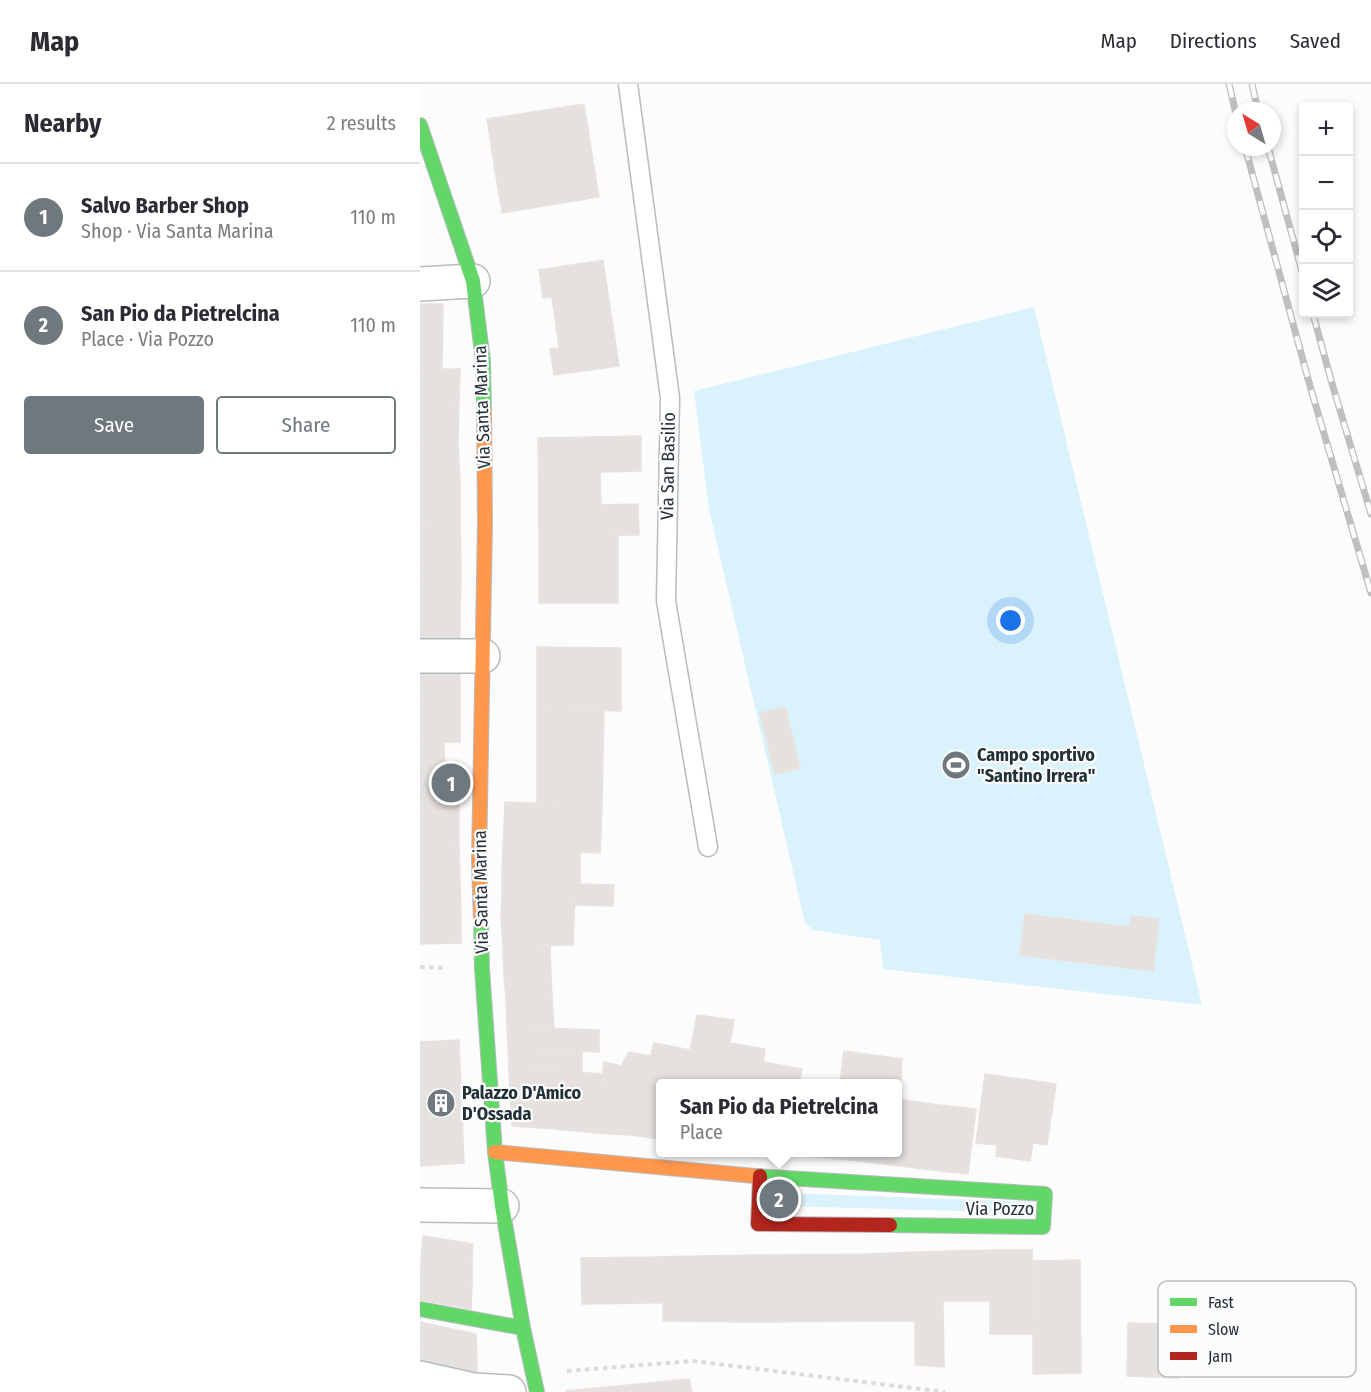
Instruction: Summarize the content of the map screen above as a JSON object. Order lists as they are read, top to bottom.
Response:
{
  "streets": {
    "street": ["Via Santa Marina", "Via Pozzo"],
    "lane": ["Via San Basilio"]
  },
  "crossings": [
    ["Via Santa Marina", "Via Pozzo"]
  ],
  "places": {
    "sports": ["Campo sportivo \"Santino Irrera\""],
    "building": ["Palazzo D'Amico D'Ossada"]
  },
  "legend": ["Fast", "Slow", "Jam"],
  "north": "top left",
  "page": {
    "header": "Map",
    "nav": ["Map", "Directions", "Saved"],
    "heading": ["Nearby", "2 results"],
    "map_buttons": ["+", "−"],
    "list": [
      {
        "mark": "1",
        "name": "Salvo Barber Shop",
        "note": "Shop · Via Santa Marina",
        "value": "110 m"
      },
      {
        "mark": "2",
        "name": "San Pio da Pietrelcina",
        "note": "Place · Via Pozzo",
        "value": "110 m"
      }
    ],
    "buttons": ["Save", "Share"],
    "pins": ["1", "2"],
    "popup": ["San Pio da Pietrelcina", "Place"]
  }
}
